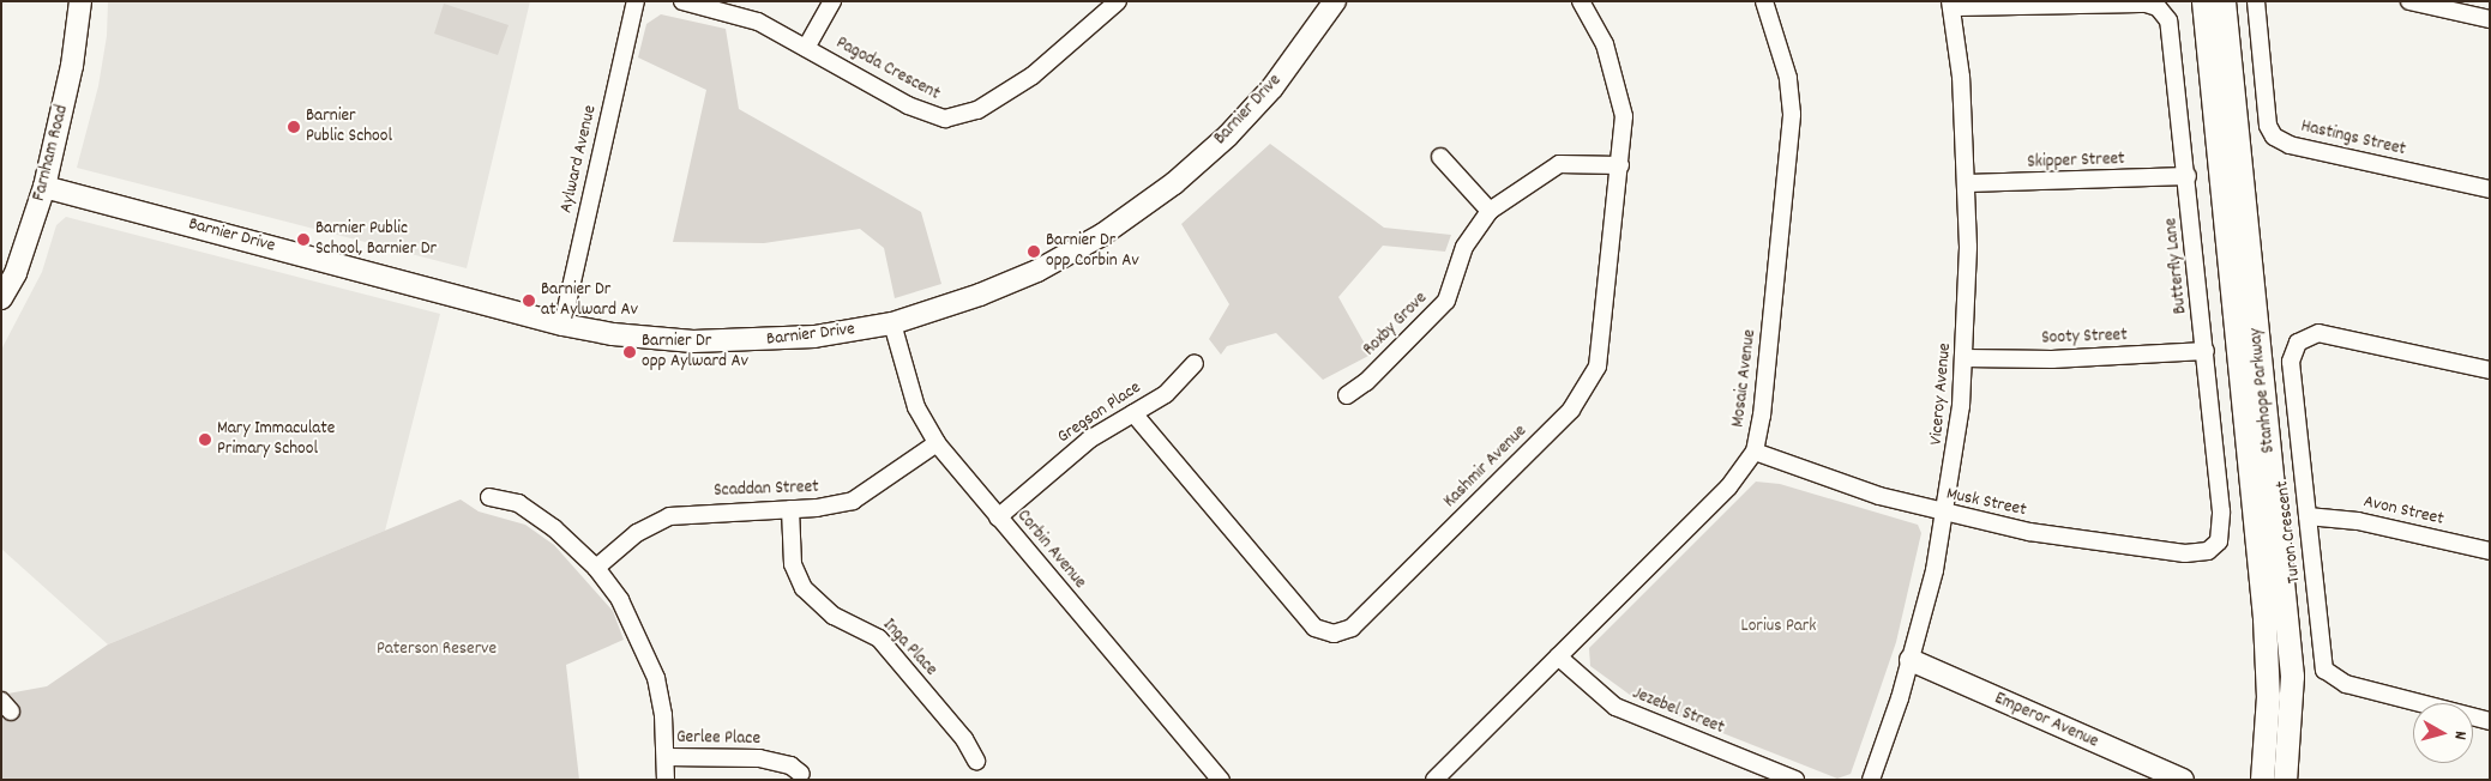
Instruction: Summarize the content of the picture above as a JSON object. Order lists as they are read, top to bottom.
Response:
{
  "streets": {
    "main road": ["Stanhope Parkway"],
    "street": [
      "Pagoda Crescent",
      "Barnier Drive",
      "Hastings Street",
      "Farnham Road",
      "Aylward Avenue",
      "Skipper Street",
      "Butterfly Lane",
      "Roxby Grove",
      "Sooty Street",
      "Mosaic Avenue",
      "Viceroy Avenue",
      "Gregson Place",
      "Kashmir Avenue",
      "Scaddan Street",
      "Musk Street",
      "Avon Street",
      "Turon Crescent",
      "Corbin Avenue",
      "Inga Place",
      "Jezebel Street",
      "Emperor Avenue",
      "Gerlee Place"
    ]
  },
  "crossings": [
    ["Barnier Drive", "Farnham Road"],
    ["Barnier Drive", "Aylward Avenue"],
    ["Barnier Drive", "Corbin Avenue"],
    ["Skipper Street", "Butterfly Lane"],
    ["Skipper Street", "Viceroy Avenue"],
    ["Butterfly Lane", "Sooty Street"],
    ["Butterfly Lane", "Viceroy Avenue"],
    ["Butterfly Lane", "Musk Street"],
    ["Roxby Grove", "Kashmir Avenue"],
    ["Sooty Street", "Viceroy Avenue"],
    ["Mosaic Avenue", "Musk Street"],
    ["Mosaic Avenue", "Jezebel Street"],
    ["Viceroy Avenue", "Musk Street"],
    ["Viceroy Avenue", "Emperor Avenue"],
    ["Gregson Place", "Kashmir Avenue"],
    ["Gregson Place", "Corbin Avenue"],
    ["Scaddan Street", "Corbin Avenue"],
    ["Scaddan Street", "Inga Place"],
    ["Avon Street", "Turon Crescent"]
  ],
  "parks": ["Lorius Park", "Paterson Reserve"],
  "places": [
    "Barnier Public School",
    "Barnier Public School, Barnier Dr",
    "Barnier Dr opp Corbin Av",
    "Barnier Dr at Aylward Av",
    "Barnier Dr opp Aylward Av",
    "Mary Immaculate Primary School"
  ],
  "north": "right"
}
